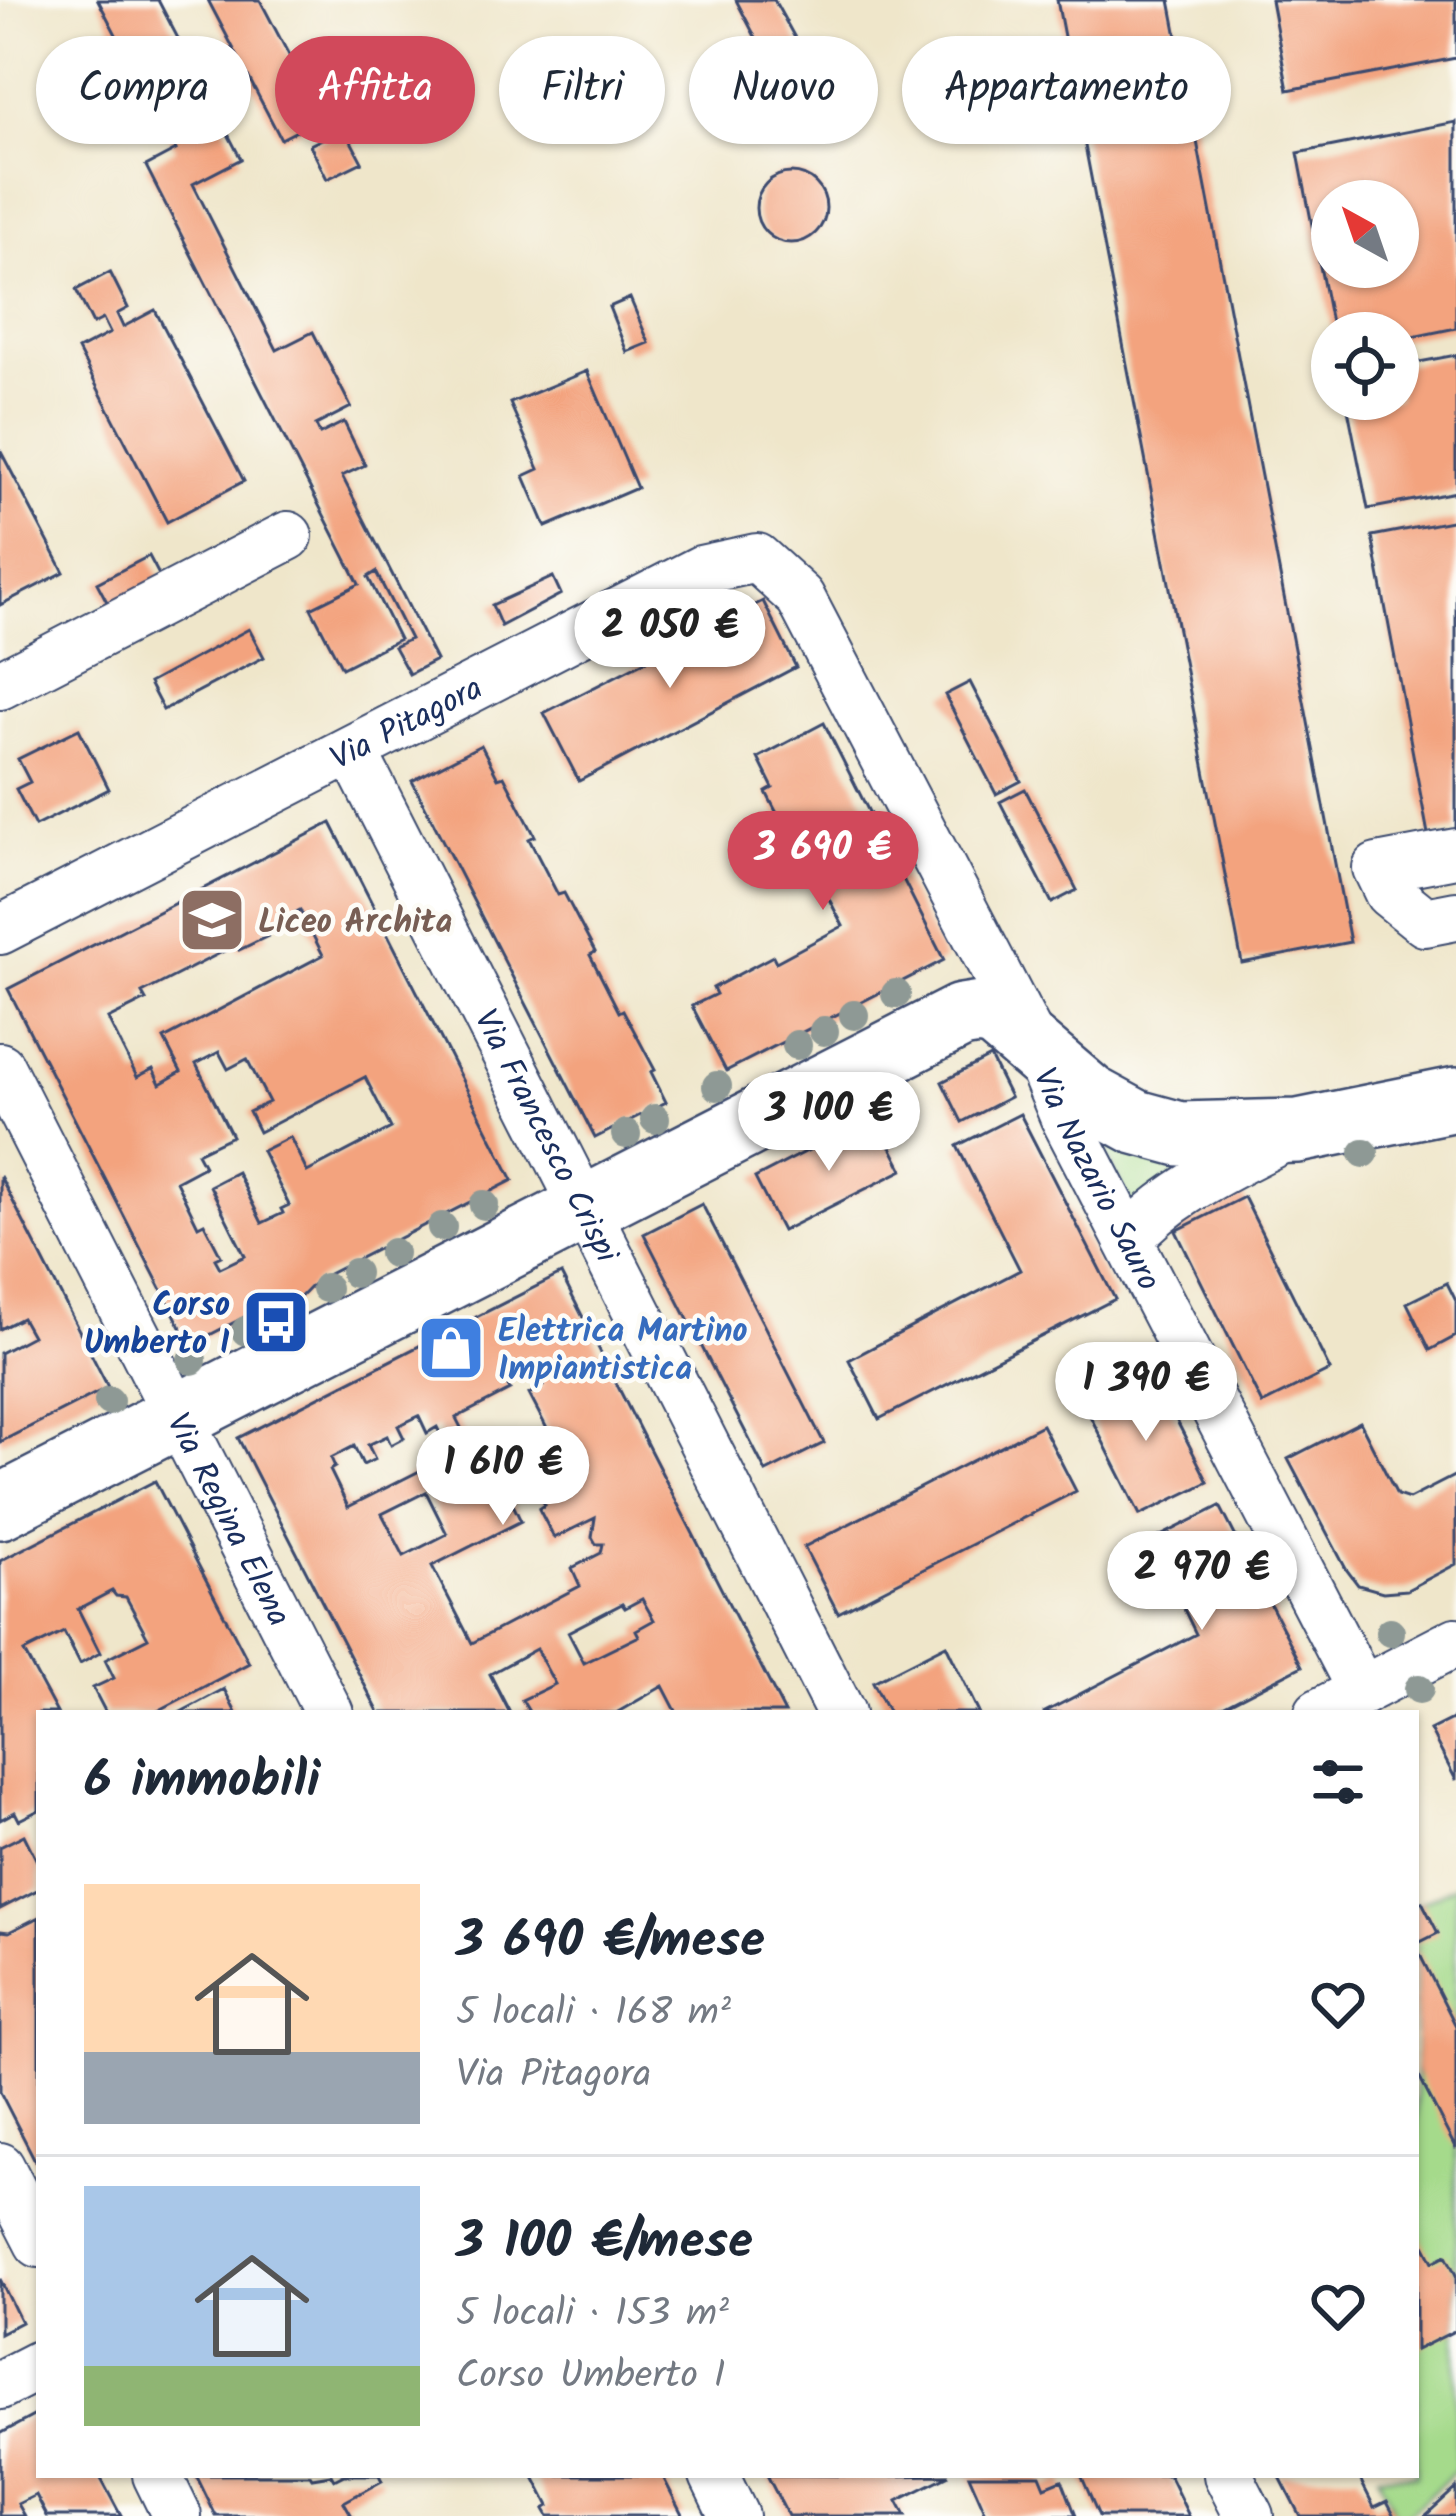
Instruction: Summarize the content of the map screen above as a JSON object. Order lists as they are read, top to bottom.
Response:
{
  "streets": {
    "street": [
      "Via Pitagora",
      "Via Francesco Crispi",
      "Via Nazario Sauro",
      "Via Regina Elena"
    ]
  },
  "crossings": [
    ["Via Pitagora", "Via Francesco Crispi"],
    ["Via Pitagora", "Via Nazario Sauro"]
  ],
  "places": {
    "school or university": ["Liceo Archita"],
    "bus stop": ["Corso Umberto I"],
    "shop": ["Elettrica Martino Impiantistica"]
  },
  "north": "top left",
  "page": {
    "chip": [
      "Compra",
      "Affitta",
      "Filtri",
      "Nuovo",
      "Appartamento"
    ],
    "price": [
      "2 050 €",
      "3 690 €",
      "3 100 €",
      "1 390 €",
      "1 610 €",
      "2 970 €"
    ],
    "heading": "6 immobili",
    "list": [
      {
        "name": "3 690 €/mese",
        "note": "5 locali · 168 m² · Via Pitagora"
      },
      {
        "name": "3 100 €/mese",
        "note": "5 locali · 153 m² · Corso Umberto I"
      }
    ]
  }
}
